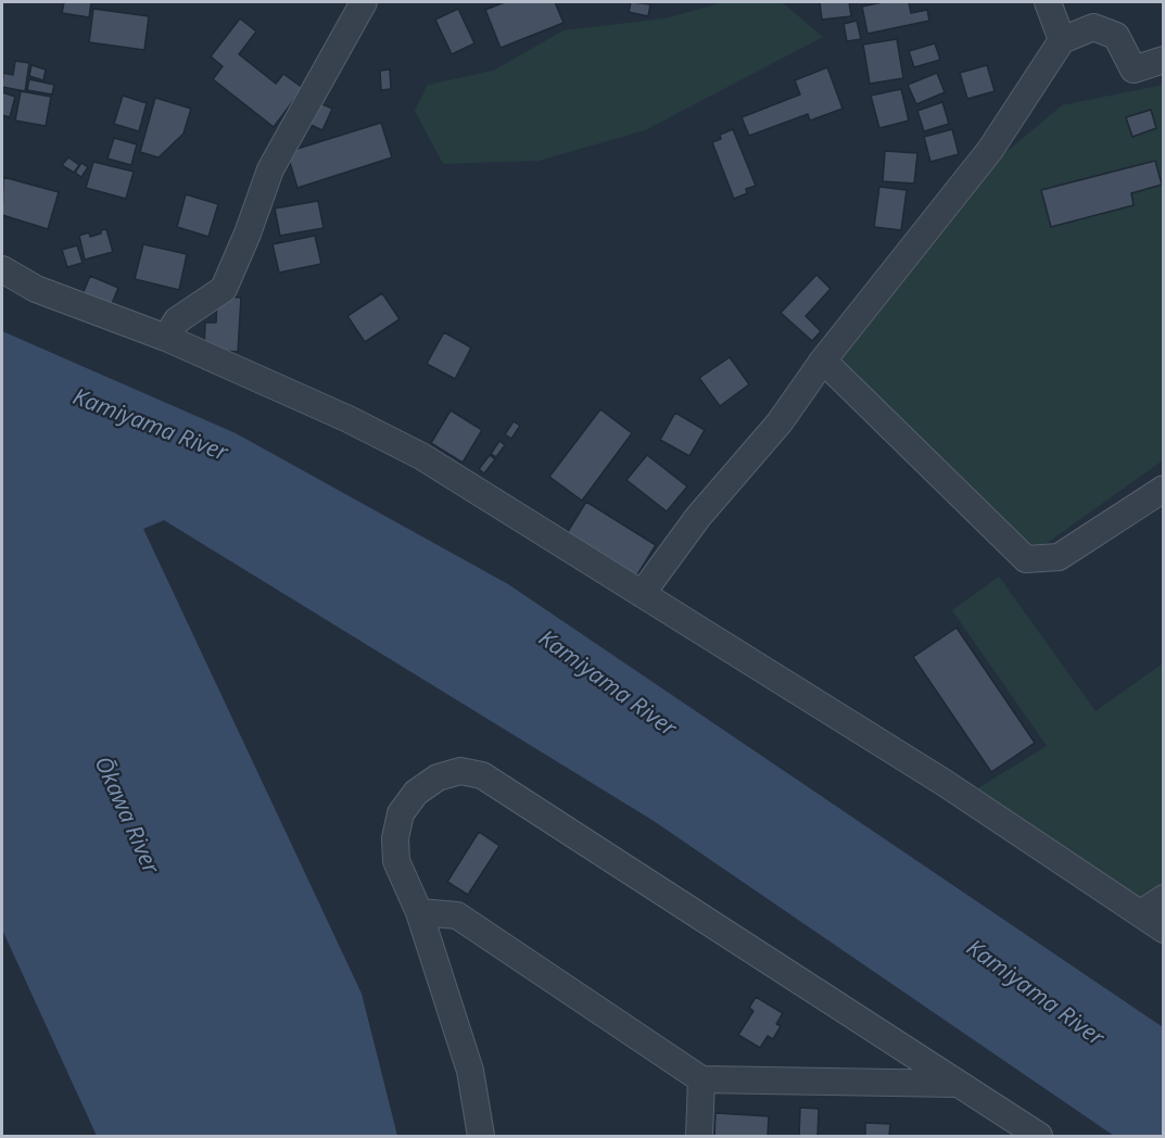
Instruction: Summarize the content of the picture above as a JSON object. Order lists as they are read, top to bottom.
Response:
{
  "water": ["Kamiyama River", "Ōkawa River"]
}
